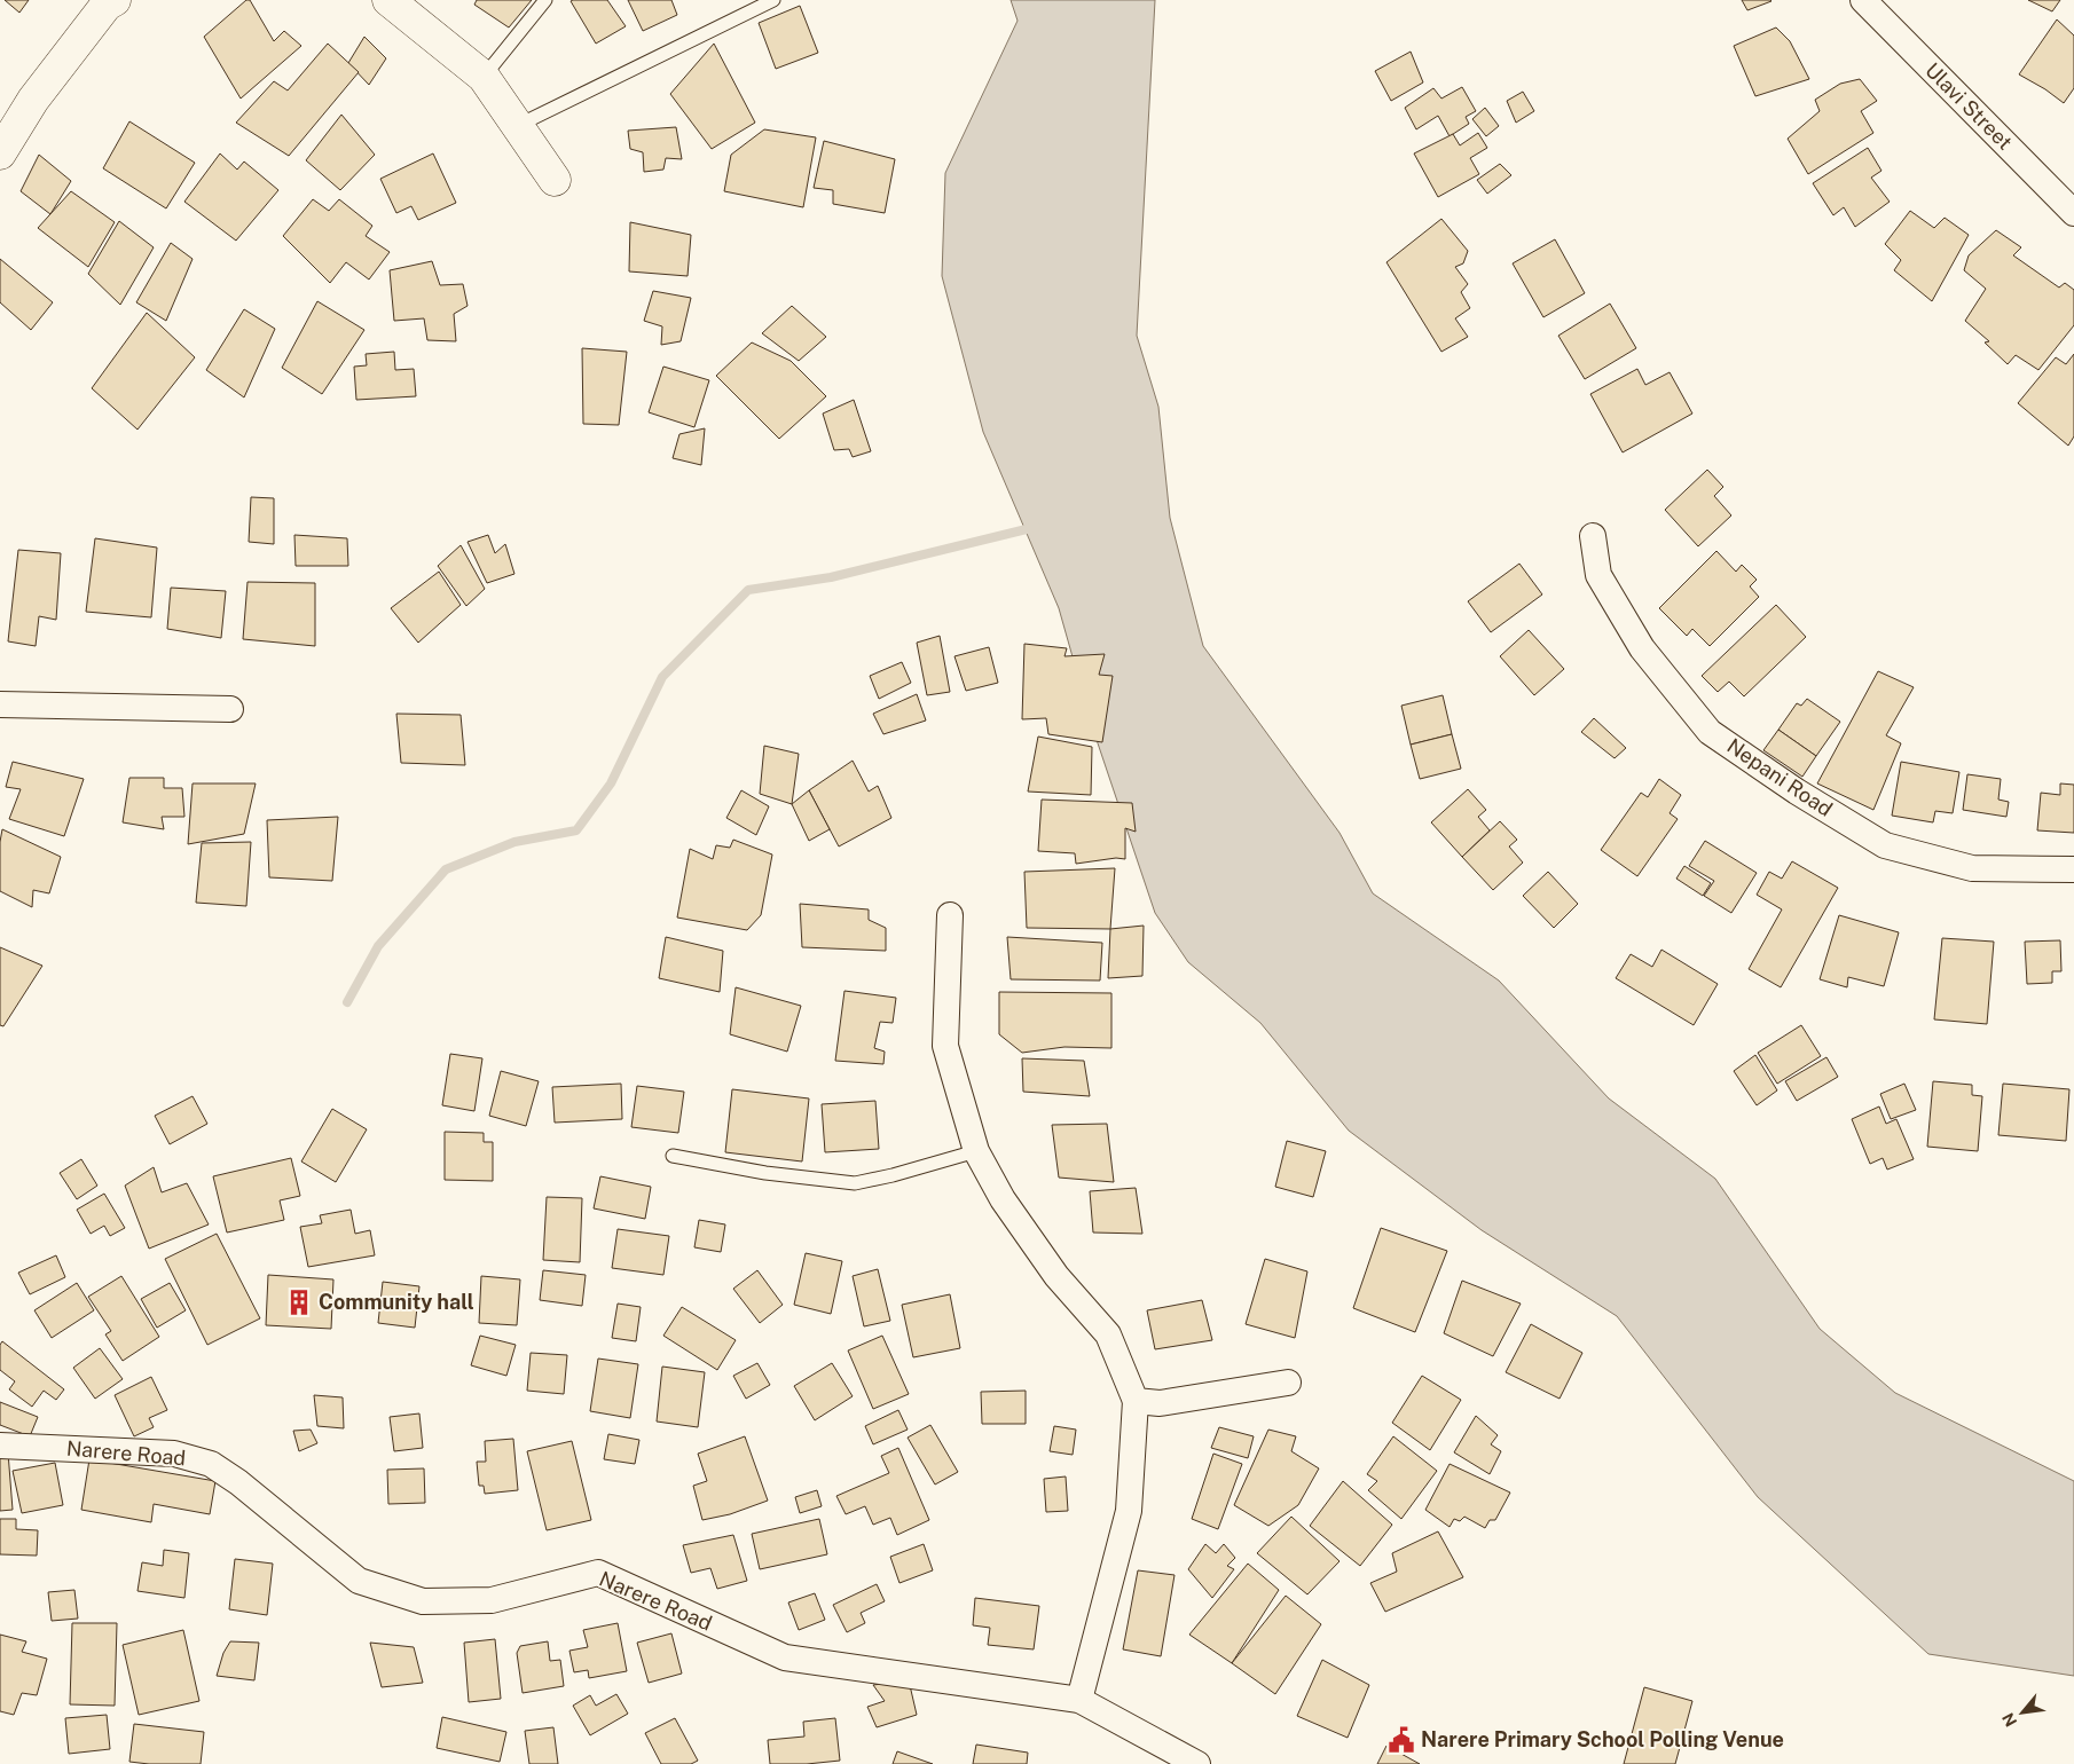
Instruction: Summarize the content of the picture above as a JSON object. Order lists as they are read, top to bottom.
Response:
{
  "streets": {
    "street": ["Ulavi Street", "Nepani Road", "Narere Road"]
  },
  "places": {
    "building": ["Community hall"],
    "public building": ["Narere Primary School Polling Venue"]
  },
  "north": "bottom left"
}
